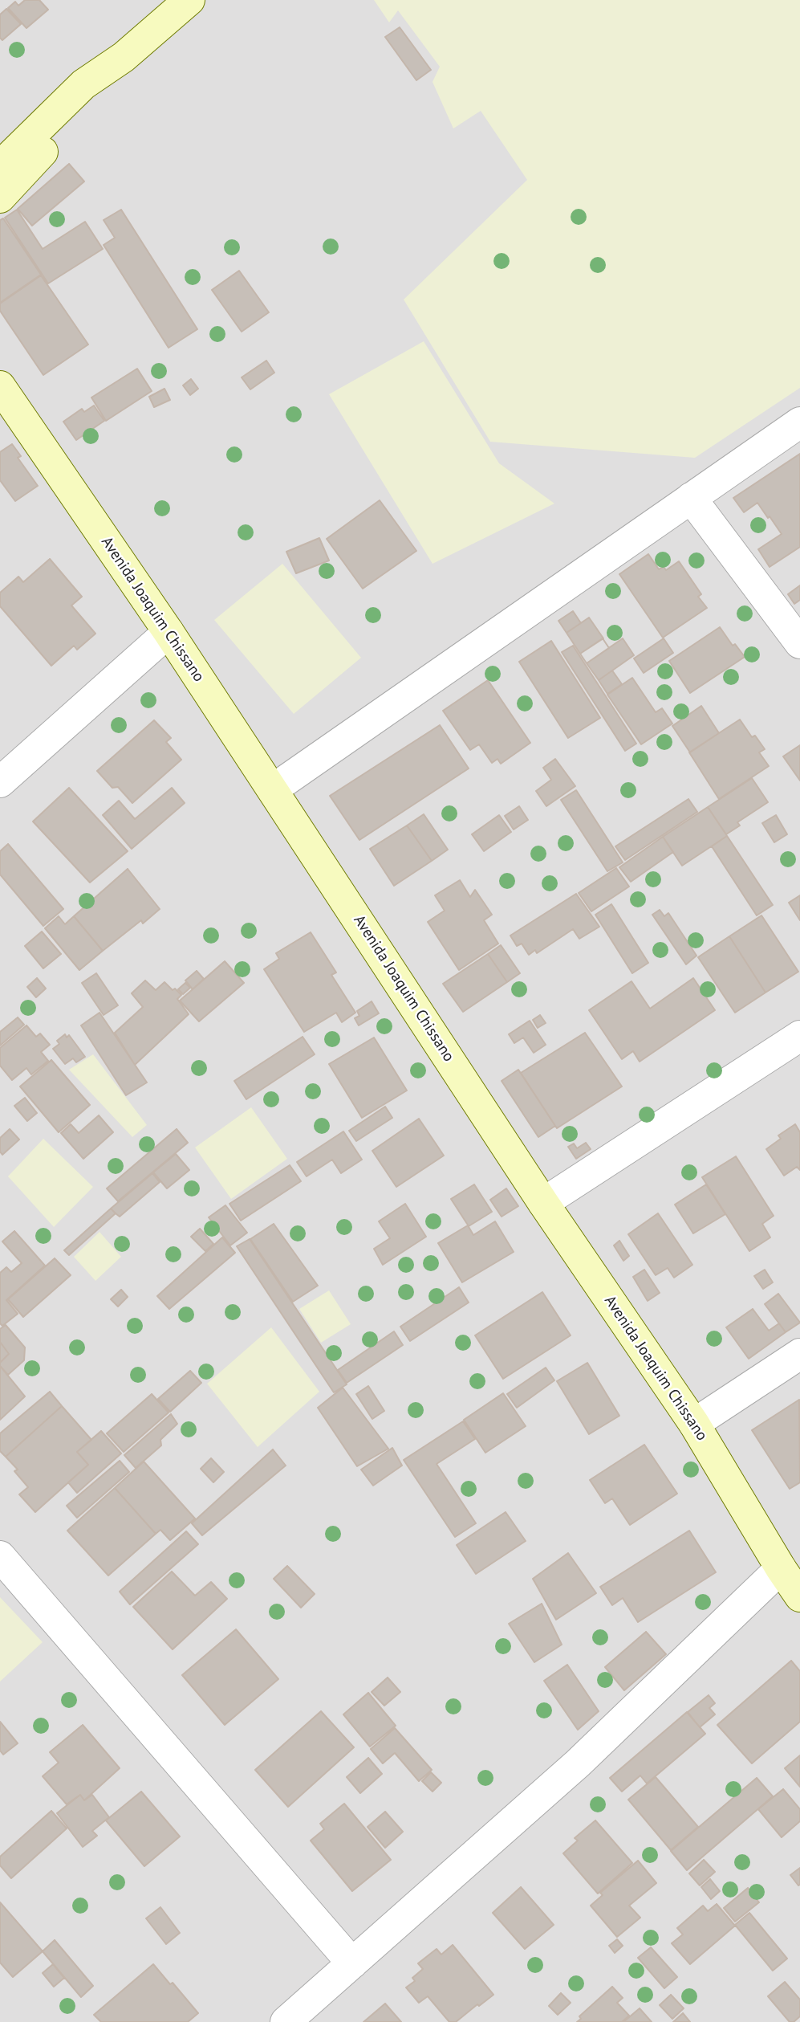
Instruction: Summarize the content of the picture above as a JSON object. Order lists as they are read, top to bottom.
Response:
{
  "streets": {
    "street": ["Avenida Joaquim Chissano"]
  }
}
